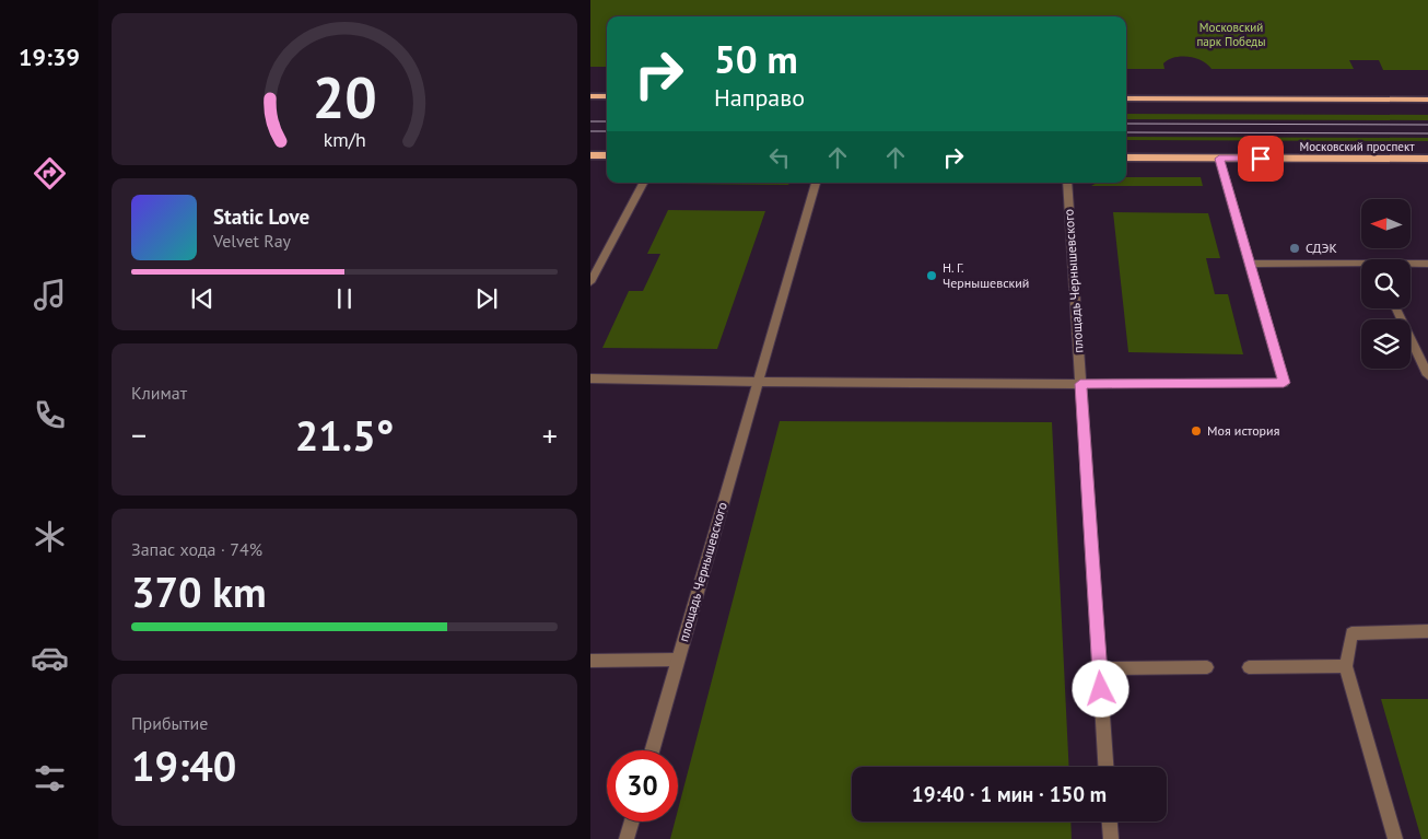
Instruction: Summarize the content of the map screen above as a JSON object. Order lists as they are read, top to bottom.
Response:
{
  "streets": {
    "main road": ["Московский проспект"],
    "street": ["площадь Чернышевского"]
  },
  "parks": ["Московский парк Победы"],
  "places": ["СДЭК", "Н. Г. Чернышевский", "Моя история"],
  "north": "left",
  "page": {
    "tabs": "19:39",
    "turn": ["50 m", "Направо"],
    "song": ["Static Love", "Velvet Ray"],
    "tile": [
      "Климат",
      ["Запас хода · 74%", "370 km"],
      ["Прибытие", "19:40"]
    ],
    "heat": ["−", "21.5°", "+"],
    "limit": "30",
    "trip": "19:40 · 1 мин · 150 m",
    "gauge": ["20", "km/h"]
  }
}
